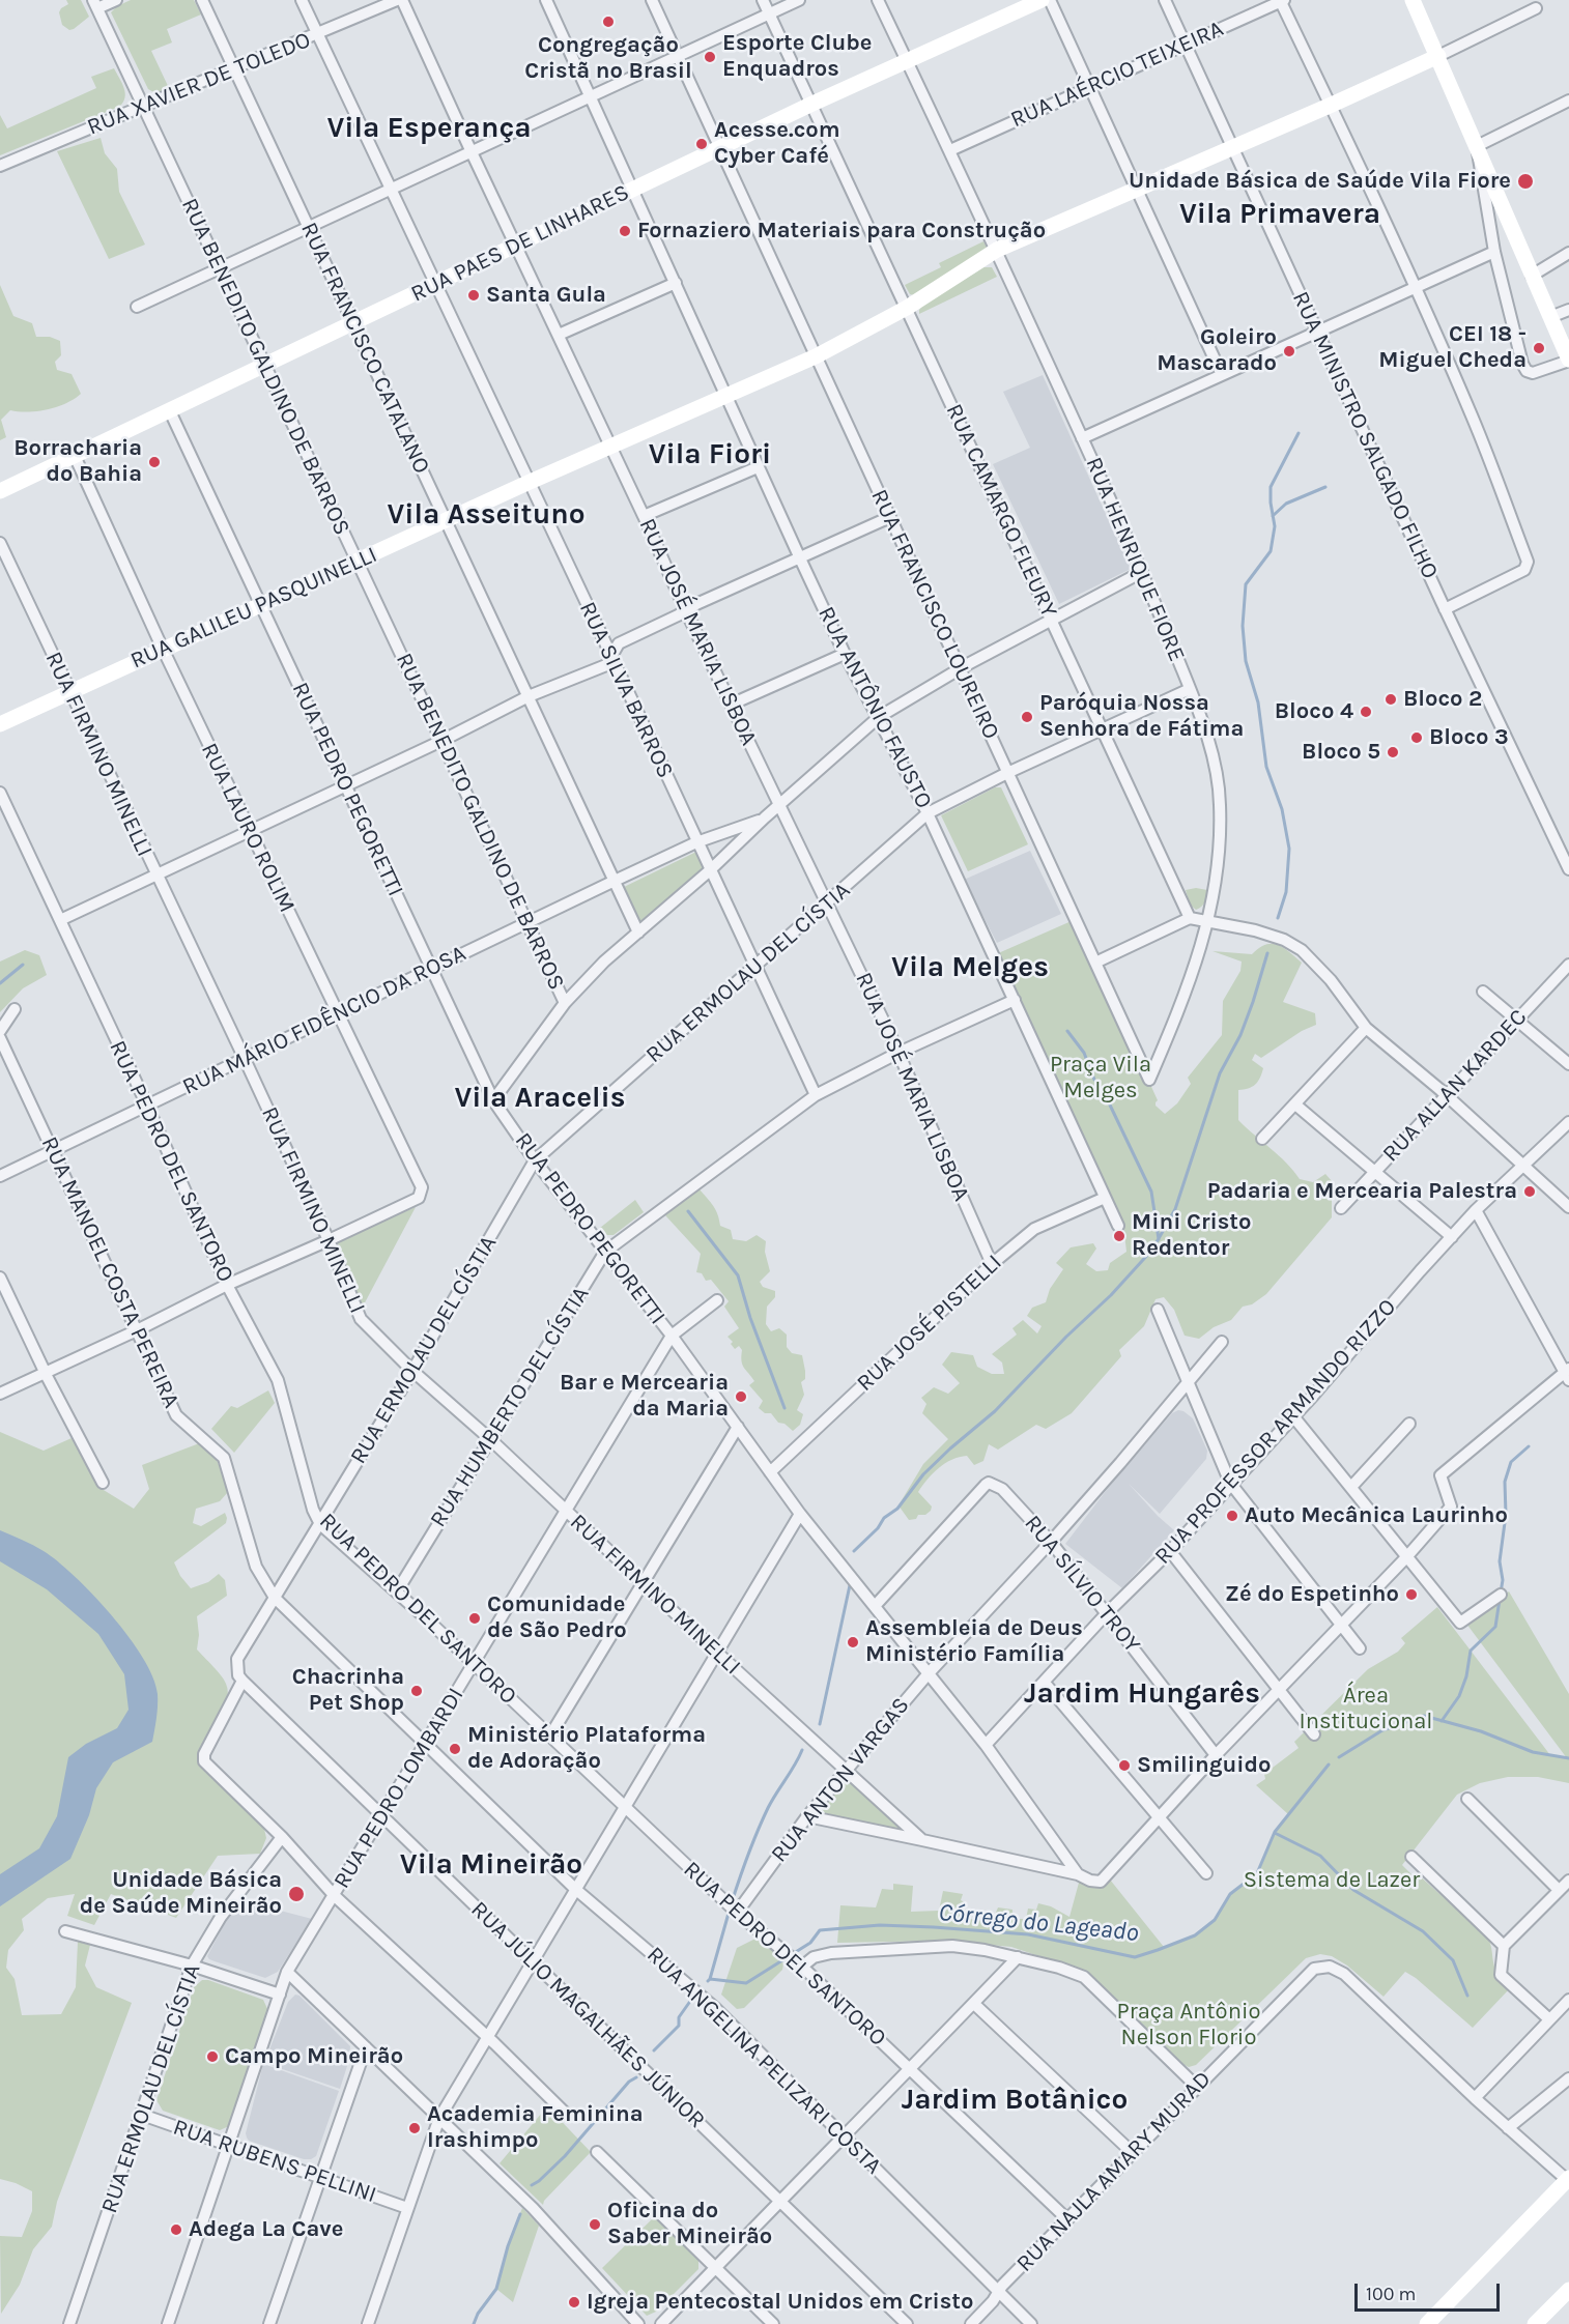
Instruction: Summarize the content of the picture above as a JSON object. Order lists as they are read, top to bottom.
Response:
{
  "streets": {
    "street": [
      "RUA LAÉRCIO TEIXEIRA",
      "RUA XAVIER DE TOLEDO",
      "RUA PAES DE LINHARES",
      "RUA FRANCISCO CATALANO",
      "RUA BENEDITO GALDINO DE BARROS",
      "RUA MINISTRO SALGADO FILHO",
      "RUA CAMARGO FLEURY",
      "RUA HENRIQUE FIORE",
      "RUA GALILEU PASQUINELLI",
      "RUA FRANCISCO LOUREIRO",
      "RUA JOSÉ MARIA LISBOA",
      "RUA SILVA BARROS",
      "RUA ANTÔNIO FAUSTO",
      "RUA FIRMINO MINELLI",
      "RUA PEDRO PEGORETTI",
      "RUA LAURO ROLIM",
      "RUA ERMOLAU DEL CÍSTIA",
      "RUA MÁRIO FIDÊNCIO DA ROSA",
      "RUA ALLAN KARDEC",
      "RUA PEDRO DEL SANTORO",
      "RUA MANOEL COSTA PEREIRA",
      "RUA JOSÉ PISTELLI",
      "RUA HUMBERTO DEL CÍSTIA",
      "RUA PROFESSOR ARMANDO RIZZO",
      "RUA SÍLVIO TROY",
      "RUA ANTON VARGAS",
      "RUA PEDRO LOMBARDI",
      "RUA JÚLIO MAGALHÃES JÚNIOR",
      "RUA ANGELINA PELIZARI COSTA",
      "RUA RUBENS PELLINI",
      "RUA NAJLA AMARY MURAD"
    ]
  },
  "crossings": [
    ["RUA LAÉRCIO TEIXEIRA", "RUA MINISTRO SALGADO FILHO"],
    ["RUA LAÉRCIO TEIXEIRA", "RUA HENRIQUE FIORE"],
    ["RUA XAVIER DE TOLEDO", "RUA FRANCISCO CATALANO"],
    ["RUA XAVIER DE TOLEDO", "RUA BENEDITO GALDINO DE BARROS"],
    ["RUA XAVIER DE TOLEDO", "RUA SILVA BARROS"],
    ["RUA PAES DE LINHARES", "RUA FRANCISCO CATALANO"],
    ["RUA PAES DE LINHARES", "RUA BENEDITO GALDINO DE BARROS"],
    ["RUA PAES DE LINHARES", "RUA CAMARGO FLEURY"],
    ["RUA PAES DE LINHARES", "RUA HENRIQUE FIORE"],
    ["RUA PAES DE LINHARES", "RUA FRANCISCO LOUREIRO"],
    ["RUA PAES DE LINHARES", "RUA JOSÉ MARIA LISBOA"],
    ["RUA PAES DE LINHARES", "RUA SILVA BARROS"],
    ["RUA PAES DE LINHARES", "RUA ANTÔNIO FAUSTO"],
    ["RUA PAES DE LINHARES", "RUA PEDRO PEGORETTI"],
    ["RUA PAES DE LINHARES", "RUA LAURO ROLIM"],
    ["RUA FRANCISCO CATALANO", "RUA GALILEU PASQUINELLI"],
    ["RUA FRANCISCO CATALANO", "RUA MÁRIO FIDÊNCIO DA ROSA"],
    ["RUA BENEDITO GALDINO DE BARROS", "RUA GALILEU PASQUINELLI"],
    ["RUA BENEDITO GALDINO DE BARROS", "RUA MÁRIO FIDÊNCIO DA ROSA"],
    ["RUA MINISTRO SALGADO FILHO", "RUA GALILEU PASQUINELLI"],
    ["RUA CAMARGO FLEURY", "RUA GALILEU PASQUINELLI"],
    ["RUA CAMARGO FLEURY", "RUA ERMOLAU DEL CÍSTIA"],
    ["RUA HENRIQUE FIORE", "RUA GALILEU PASQUINELLI"],
    ["RUA HENRIQUE FIORE", "RUA FRANCISCO LOUREIRO"],
    ["RUA HENRIQUE FIORE", "RUA ERMOLAU DEL CÍSTIA"],
    ["RUA GALILEU PASQUINELLI", "RUA FRANCISCO LOUREIRO"],
    ["RUA GALILEU PASQUINELLI", "RUA JOSÉ MARIA LISBOA"],
    ["RUA GALILEU PASQUINELLI", "RUA SILVA BARROS"],
    ["RUA GALILEU PASQUINELLI", "RUA ANTÔNIO FAUSTO"],
    ["RUA GALILEU PASQUINELLI", "RUA FIRMINO MINELLI"],
    ["RUA GALILEU PASQUINELLI", "RUA PEDRO PEGORETTI"],
    ["RUA GALILEU PASQUINELLI", "RUA LAURO ROLIM"],
    ["RUA FRANCISCO LOUREIRO", "RUA ERMOLAU DEL CÍSTIA"],
    ["RUA JOSÉ MARIA LISBOA", "RUA ERMOLAU DEL CÍSTIA"],
    ["RUA JOSÉ MARIA LISBOA", "RUA JOSÉ PISTELLI"],
    ["RUA JOSÉ MARIA LISBOA", "RUA HUMBERTO DEL CÍSTIA"],
    ["RUA SILVA BARROS", "RUA ERMOLAU DEL CÍSTIA"],
    ["RUA SILVA BARROS", "RUA MÁRIO FIDÊNCIO DA ROSA"],
    ["RUA SILVA BARROS", "RUA HUMBERTO DEL CÍSTIA"],
    ["RUA ANTÔNIO FAUSTO", "RUA ERMOLAU DEL CÍSTIA"],
    ["RUA ANTÔNIO FAUSTO", "RUA JOSÉ PISTELLI"],
    ["RUA ANTÔNIO FAUSTO", "RUA HUMBERTO DEL CÍSTIA"],
    ["RUA FIRMINO MINELLI", "RUA LAURO ROLIM"],
    ["RUA FIRMINO MINELLI", "RUA ERMOLAU DEL CÍSTIA"],
    ["RUA FIRMINO MINELLI", "RUA MÁRIO FIDÊNCIO DA ROSA"],
    ["RUA FIRMINO MINELLI", "RUA HUMBERTO DEL CÍSTIA"],
    ["RUA FIRMINO MINELLI", "RUA ANTON VARGAS"],
    ["RUA FIRMINO MINELLI", "RUA PEDRO LOMBARDI"],
    ["RUA PEDRO PEGORETTI", "RUA ERMOLAU DEL CÍSTIA"],
    ["RUA PEDRO PEGORETTI", "RUA MÁRIO FIDÊNCIO DA ROSA"],
    ["RUA PEDRO PEGORETTI", "RUA JOSÉ PISTELLI"],
    ["RUA PEDRO PEGORETTI", "RUA HUMBERTO DEL CÍSTIA"],
    ["RUA PEDRO PEGORETTI", "RUA PROFESSOR ARMANDO RIZZO"],
    ["RUA PEDRO PEGORETTI", "RUA SÍLVIO TROY"],
    ["RUA PEDRO PEGORETTI", "RUA ANTON VARGAS"],
    ["RUA PEDRO PEGORETTI", "RUA PEDRO LOMBARDI"],
    ["RUA LAURO ROLIM", "RUA MÁRIO FIDÊNCIO DA ROSA"],
    ["RUA ERMOLAU DEL CÍSTIA", "RUA PEDRO DEL SANTORO"],
    ["RUA ERMOLAU DEL CÍSTIA", "RUA MANOEL COSTA PEREIRA"],
    ["RUA ERMOLAU DEL CÍSTIA", "RUA JÚLIO MAGALHÃES JÚNIOR"],
    ["RUA ERMOLAU DEL CÍSTIA", "RUA ANGELINA PELIZARI COSTA"],
    ["RUA ERMOLAU DEL CÍSTIA", "RUA RUBENS PELLINI"],
    ["RUA MÁRIO FIDÊNCIO DA ROSA", "RUA PEDRO DEL SANTORO"],
    ["RUA MÁRIO FIDÊNCIO DA ROSA", "RUA MANOEL COSTA PEREIRA"],
    ["RUA PEDRO DEL SANTORO", "RUA HUMBERTO DEL CÍSTIA"],
    ["RUA PEDRO DEL SANTORO", "RUA ANTON VARGAS"],
    ["RUA PEDRO DEL SANTORO", "RUA PEDRO LOMBARDI"],
    ["RUA PEDRO DEL SANTORO", "RUA NAJLA AMARY MURAD"],
    ["RUA MANOEL COSTA PEREIRA", "RUA ANGELINA PELIZARI COSTA"],
    ["RUA PROFESSOR ARMANDO RIZZO", "RUA SÍLVIO TROY"],
    ["RUA SÍLVIO TROY", "RUA ANTON VARGAS"],
    ["RUA PEDRO LOMBARDI", "RUA JÚLIO MAGALHÃES JÚNIOR"],
    ["RUA PEDRO LOMBARDI", "RUA ANGELINA PELIZARI COSTA"],
    ["RUA PEDRO LOMBARDI", "RUA RUBENS PELLINI"],
    ["RUA ANGELINA PELIZARI COSTA", "RUA NAJLA AMARY MURAD"]
  ],
  "districts": [
    "Vila Esperança",
    "Vila Primavera",
    "Vila Fiori",
    "Vila Asseituno",
    "Vila Melges",
    "Vila Aracelis",
    "Jardim Hungarês",
    "Vila Mineirão",
    "Jardim Botânico"
  ],
  "water": ["Córrego do Lageado"],
  "parks": [
    "Praça Vila Melges",
    "Área Institucional",
    "Sistema de Lazer",
    "Praça Antônio Nelson Florio"
  ],
  "places": [
    "Congregação Cristã no Brasil",
    "Esporte Clube Enquadros",
    "Acesse.com Cyber Café",
    "Unidade Básica de Saúde Vila Fiore",
    "Fornaziero Materiais para Construção",
    "Santa Gula",
    "CEI 18 - Miguel Cheda",
    "Goleiro Mascarado",
    "Borracharia do Bahia",
    "Bloco 2",
    "Bloco 4",
    "Paróquia Nossa Senhora de Fátima",
    "Bloco 3",
    "Bloco 5",
    "Padaria e Mercearia Palestra",
    "Mini Cristo Redentor",
    "Bar e Mercearia da Maria",
    "Auto Mecânica Laurinho",
    "Zé do Espetinho",
    "Comunidade de São Pedro",
    "Assembleia de Deus Ministério Família",
    "Chacrinha Pet Shop",
    "Ministério Plataforma de Adoração",
    "Smilinguido",
    "Unidade Básica de Saúde Mineirão",
    "Campo Mineirão",
    "Academia Feminina Irashimpo",
    "Oficina do Saber Mineirão",
    "Adega La Cave",
    "Igreja Pentecostal Unidos em Cristo"
  ],
  "scale_bar": "100 m"
}
